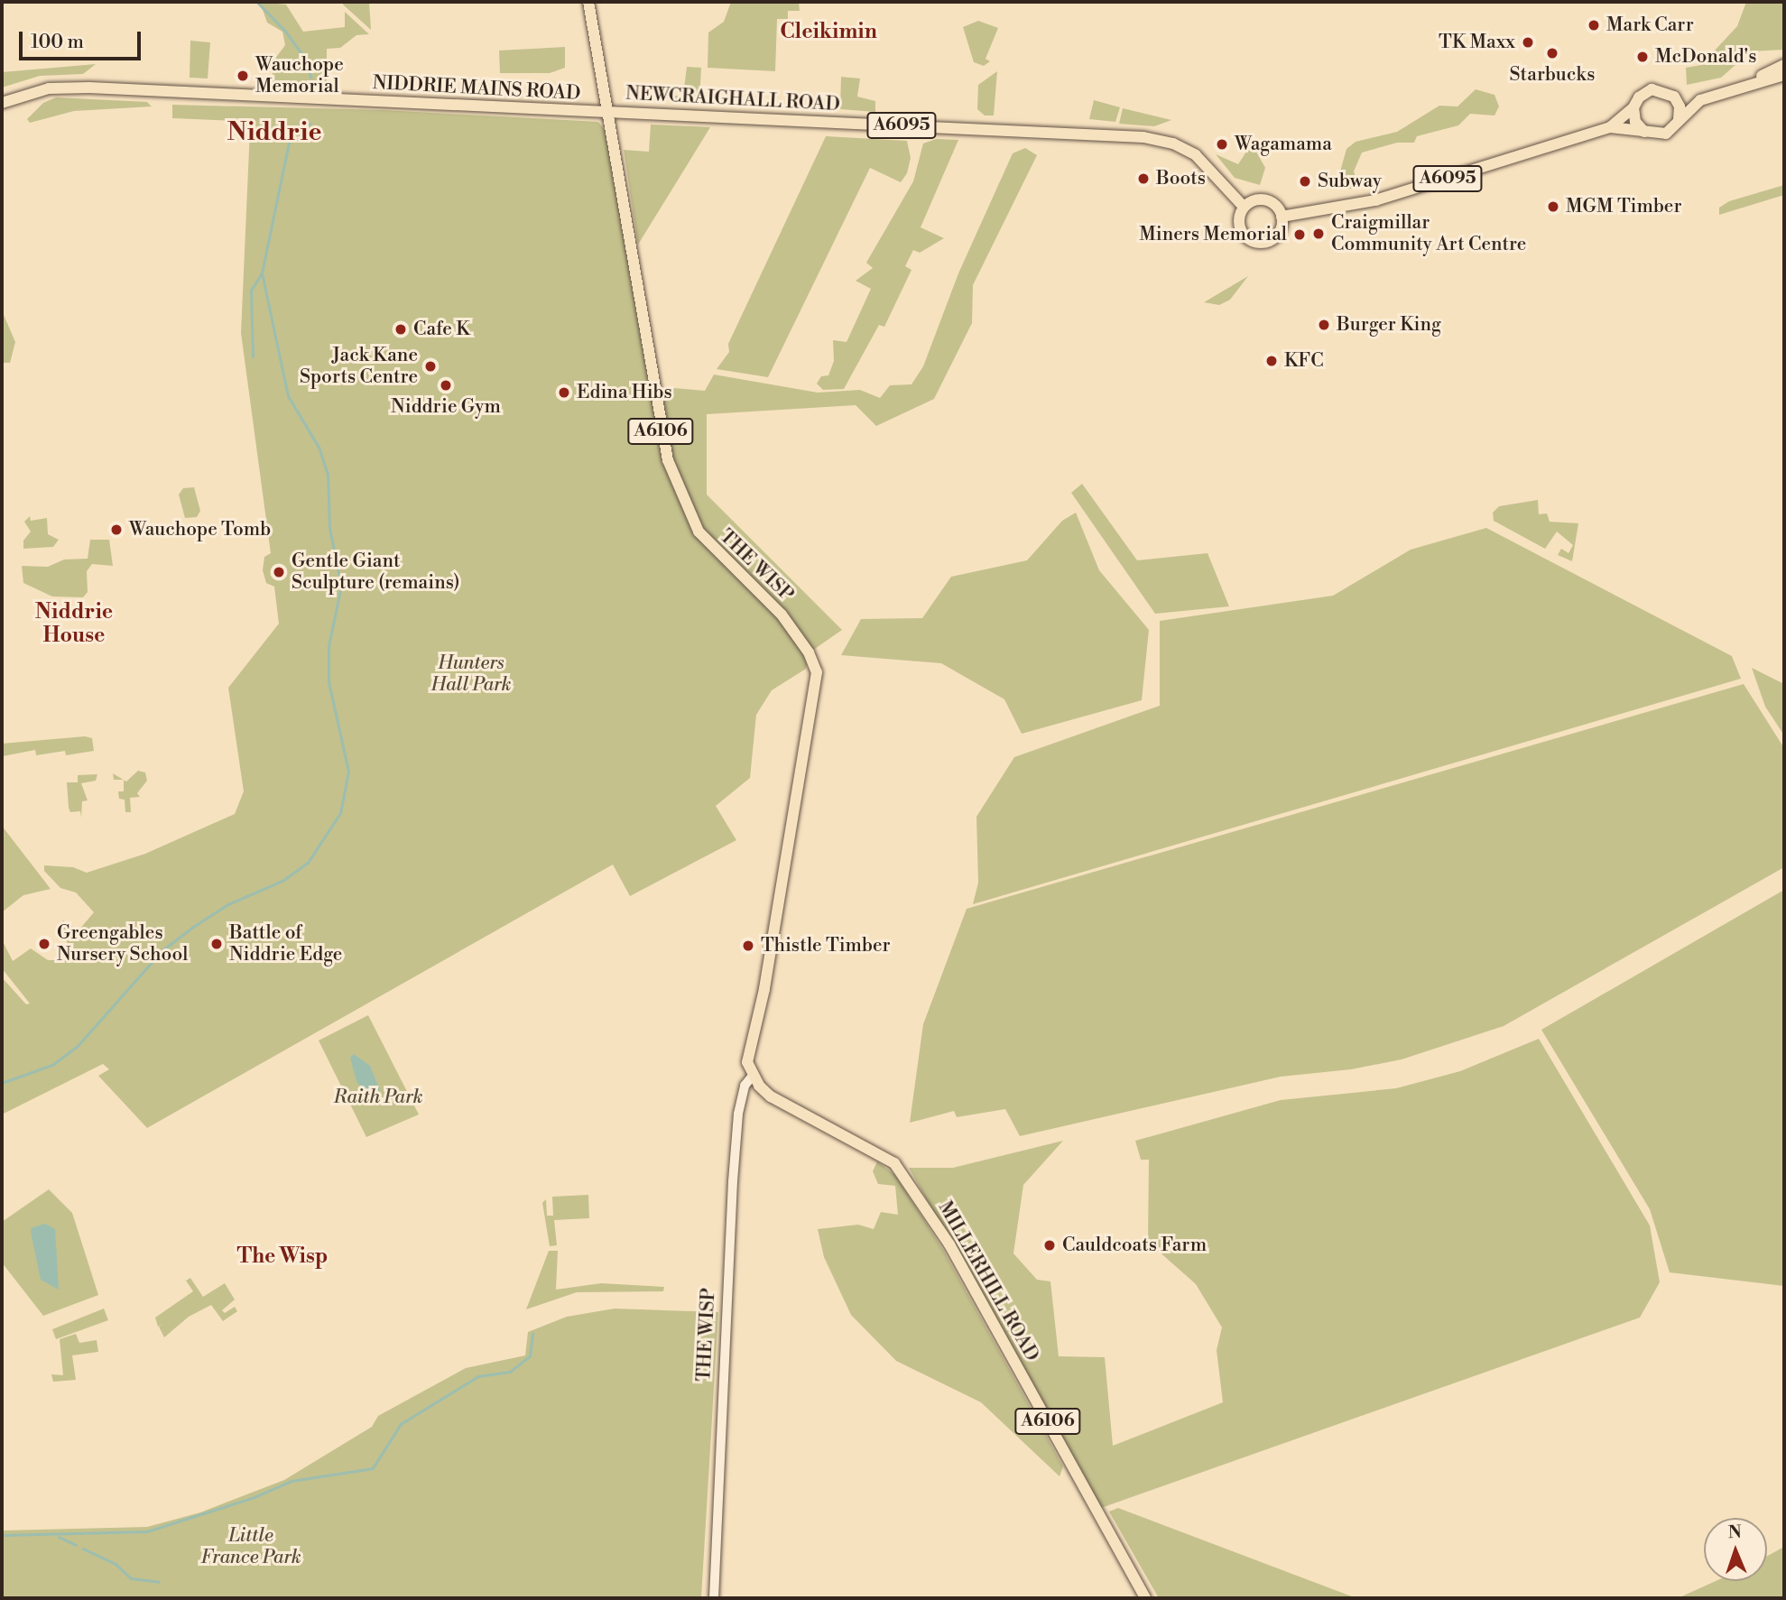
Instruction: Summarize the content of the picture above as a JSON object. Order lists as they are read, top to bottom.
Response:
{
  "streets": {
    "main road": [
      "NIDDRIE MAINS ROAD",
      "NEWCRAIGHALL ROAD",
      "A6095",
      "A6106",
      "THE WISP",
      "MILLERHILL ROAD"
    ]
  },
  "crossings": [
    ["NIDDRIE MAINS ROAD", "NEWCRAIGHALL ROAD"],
    ["NIDDRIE MAINS ROAD", "A6106"],
    ["NIDDRIE MAINS ROAD", "THE WISP"],
    ["NEWCRAIGHALL ROAD", "A6095"],
    ["NEWCRAIGHALL ROAD", "A6106"],
    ["NEWCRAIGHALL ROAD", "THE WISP"],
    ["A6106", "THE WISP"],
    ["THE WISP", "MILLERHILL ROAD"]
  ],
  "districts": [
    "Cleikimin",
    "Niddrie",
    "Niddrie House",
    "The Wisp"
  ],
  "parks": ["Hunters Hall Park", "Raith Park", "Little France Park"],
  "places": [
    "Mark Carr",
    "TK Maxx",
    "Starbucks",
    "McDonald's",
    "Wauchope Memorial",
    "Wagamama",
    "Boots",
    "Subway",
    "MGM Timber",
    "Craigmillar Community Art Centre",
    "Miners Memorial",
    "Burger King",
    "Cafe K",
    "KFC",
    "Jack Kane Sports Centre",
    "Niddrie Gym",
    "Edina Hibs",
    "Wauchope Tomb",
    "Gentle Giant Sculpture (remains)",
    "Greengables Nursery School",
    "Battle of Niddrie Edge",
    "Thistle Timber",
    "Cauldcoats Farm"
  ],
  "scale_bar": "100 m",
  "north": "top"
}
